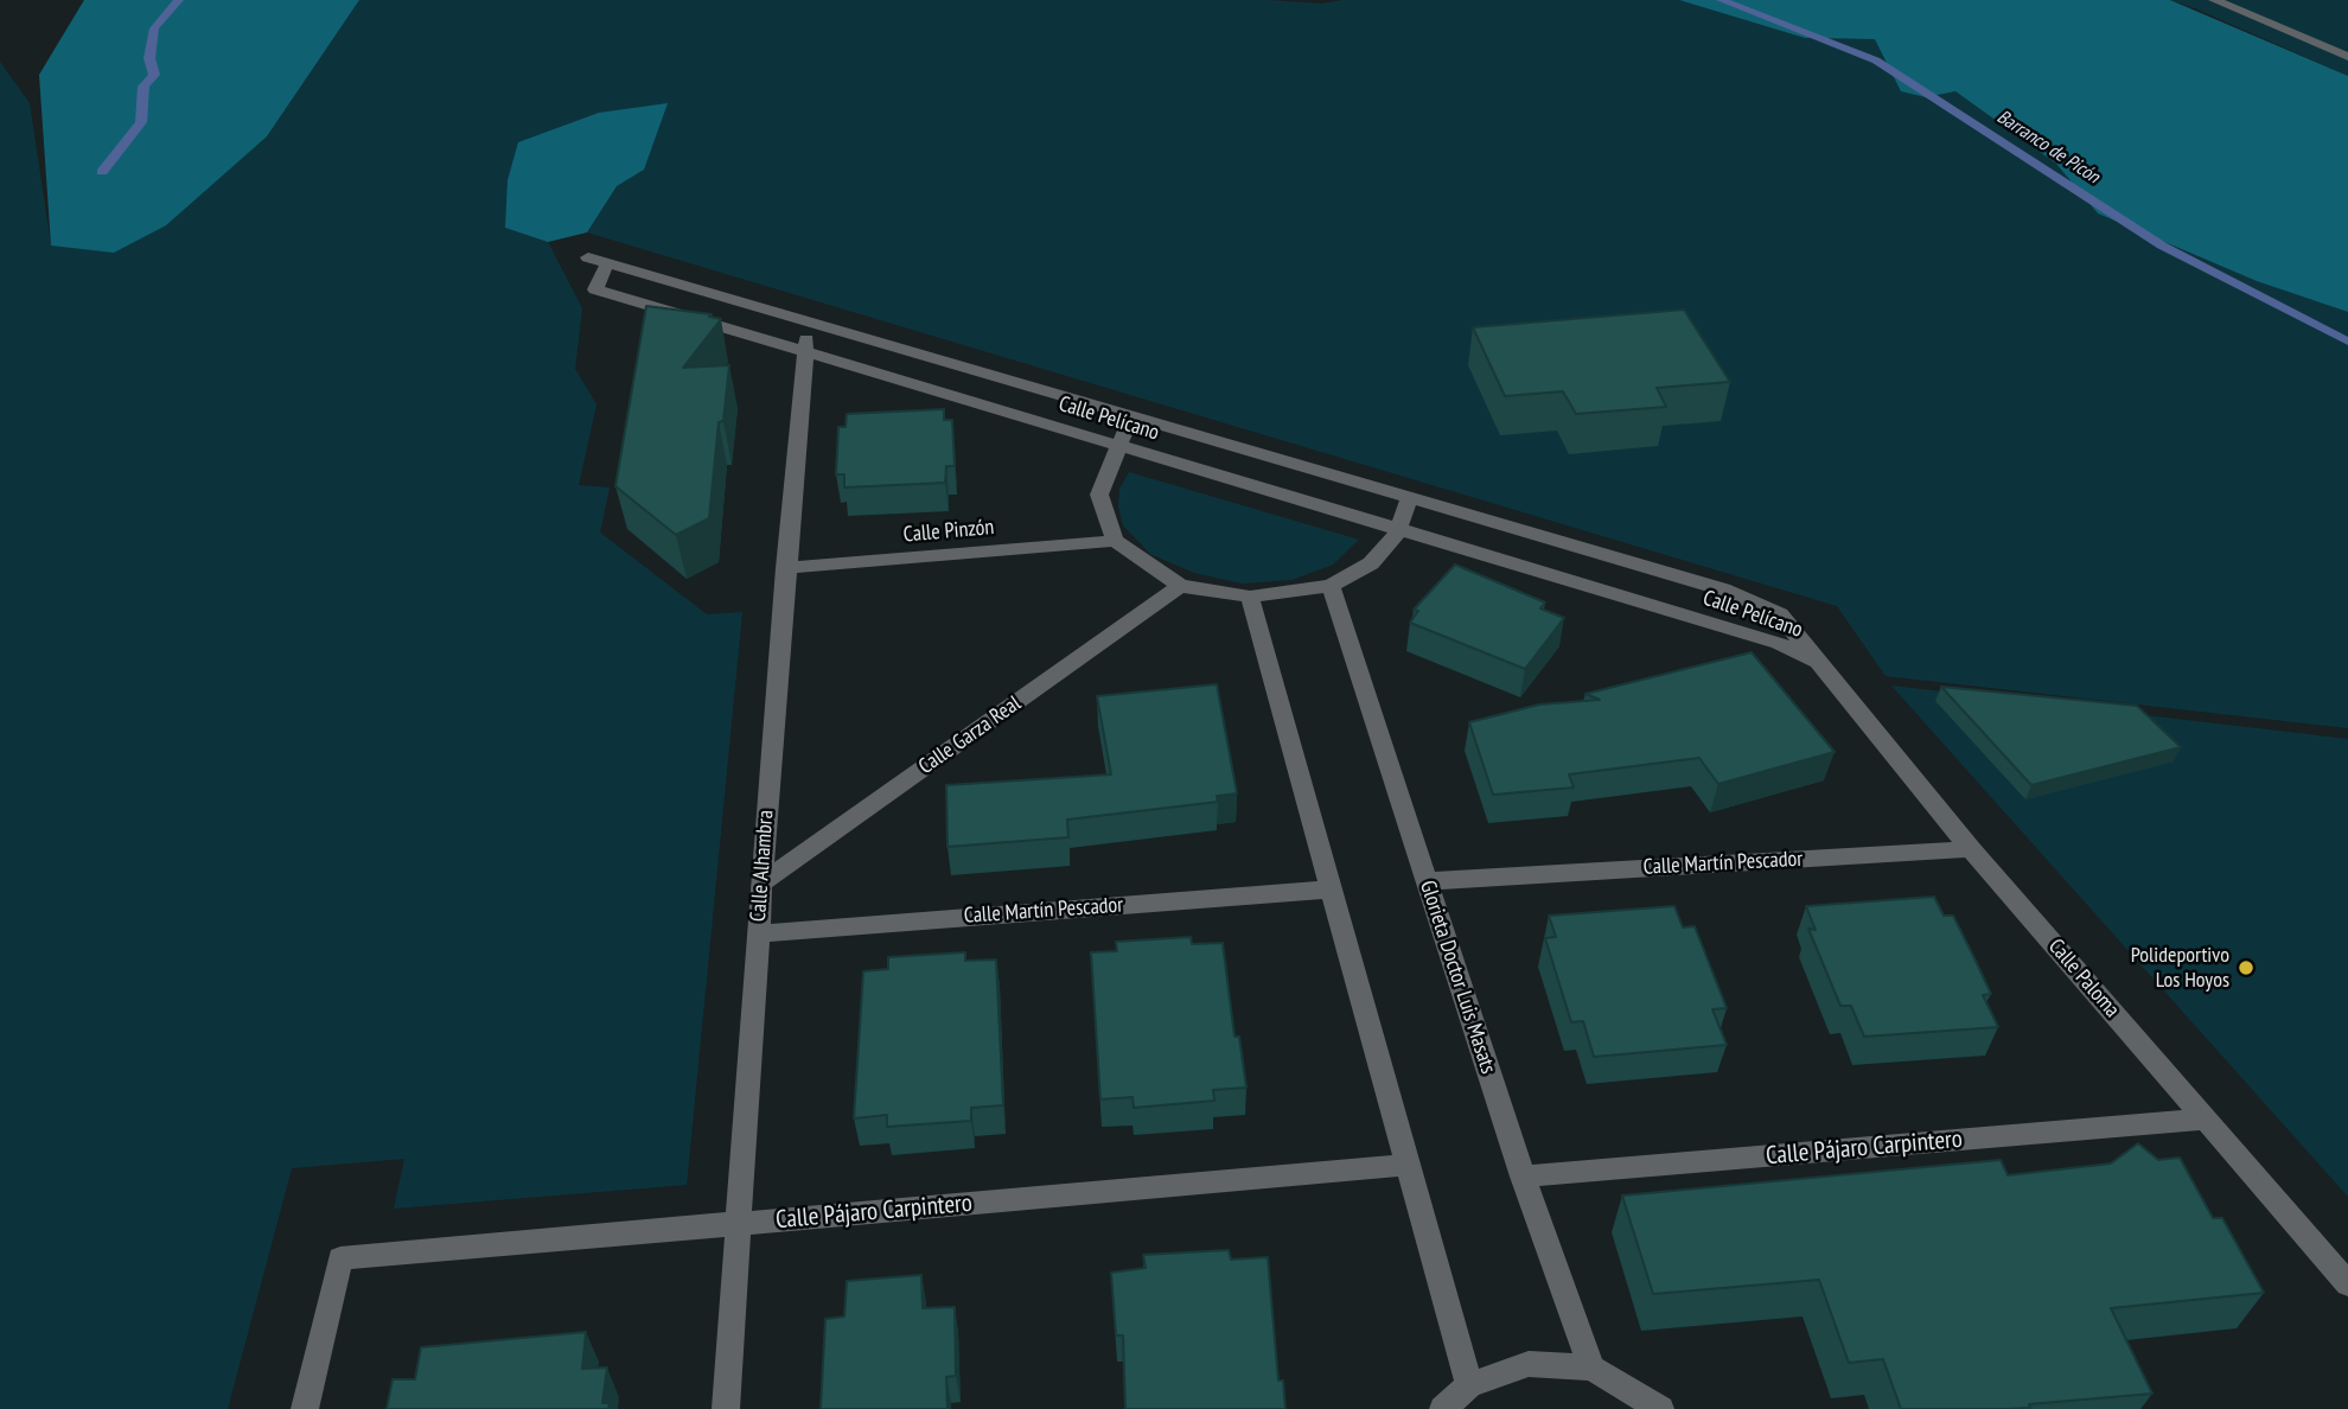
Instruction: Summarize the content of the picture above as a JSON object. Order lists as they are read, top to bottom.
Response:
{
  "streets": {
    "street": [
      "Calle Pelícano",
      "Calle Pinzón",
      "Calle Garza Real",
      "Calle Martín Pescador",
      "Calle Alhambra",
      "Glorieta Doctor Luis Masats",
      "Calle Paloma",
      "Calle Pájaro Carpintero"
    ]
  },
  "crossings": [
    ["Calle Pelícano", "Calle Alhambra"],
    ["Calle Pelícano", "Calle Paloma"],
    ["Calle Pinzón", "Calle Alhambra"],
    ["Calle Garza Real", "Calle Alhambra"],
    ["Calle Martín Pescador", "Calle Alhambra"],
    ["Calle Martín Pescador", "Glorieta Doctor Luis Masats"],
    ["Calle Martín Pescador", "Calle Paloma"],
    ["Calle Alhambra", "Calle Pájaro Carpintero"],
    ["Glorieta Doctor Luis Masats", "Calle Pájaro Carpintero"],
    ["Calle Paloma", "Calle Pájaro Carpintero"]
  ],
  "water": ["Barranco de Picón"],
  "places": ["Polideportivo Los Hoyos"]
}
